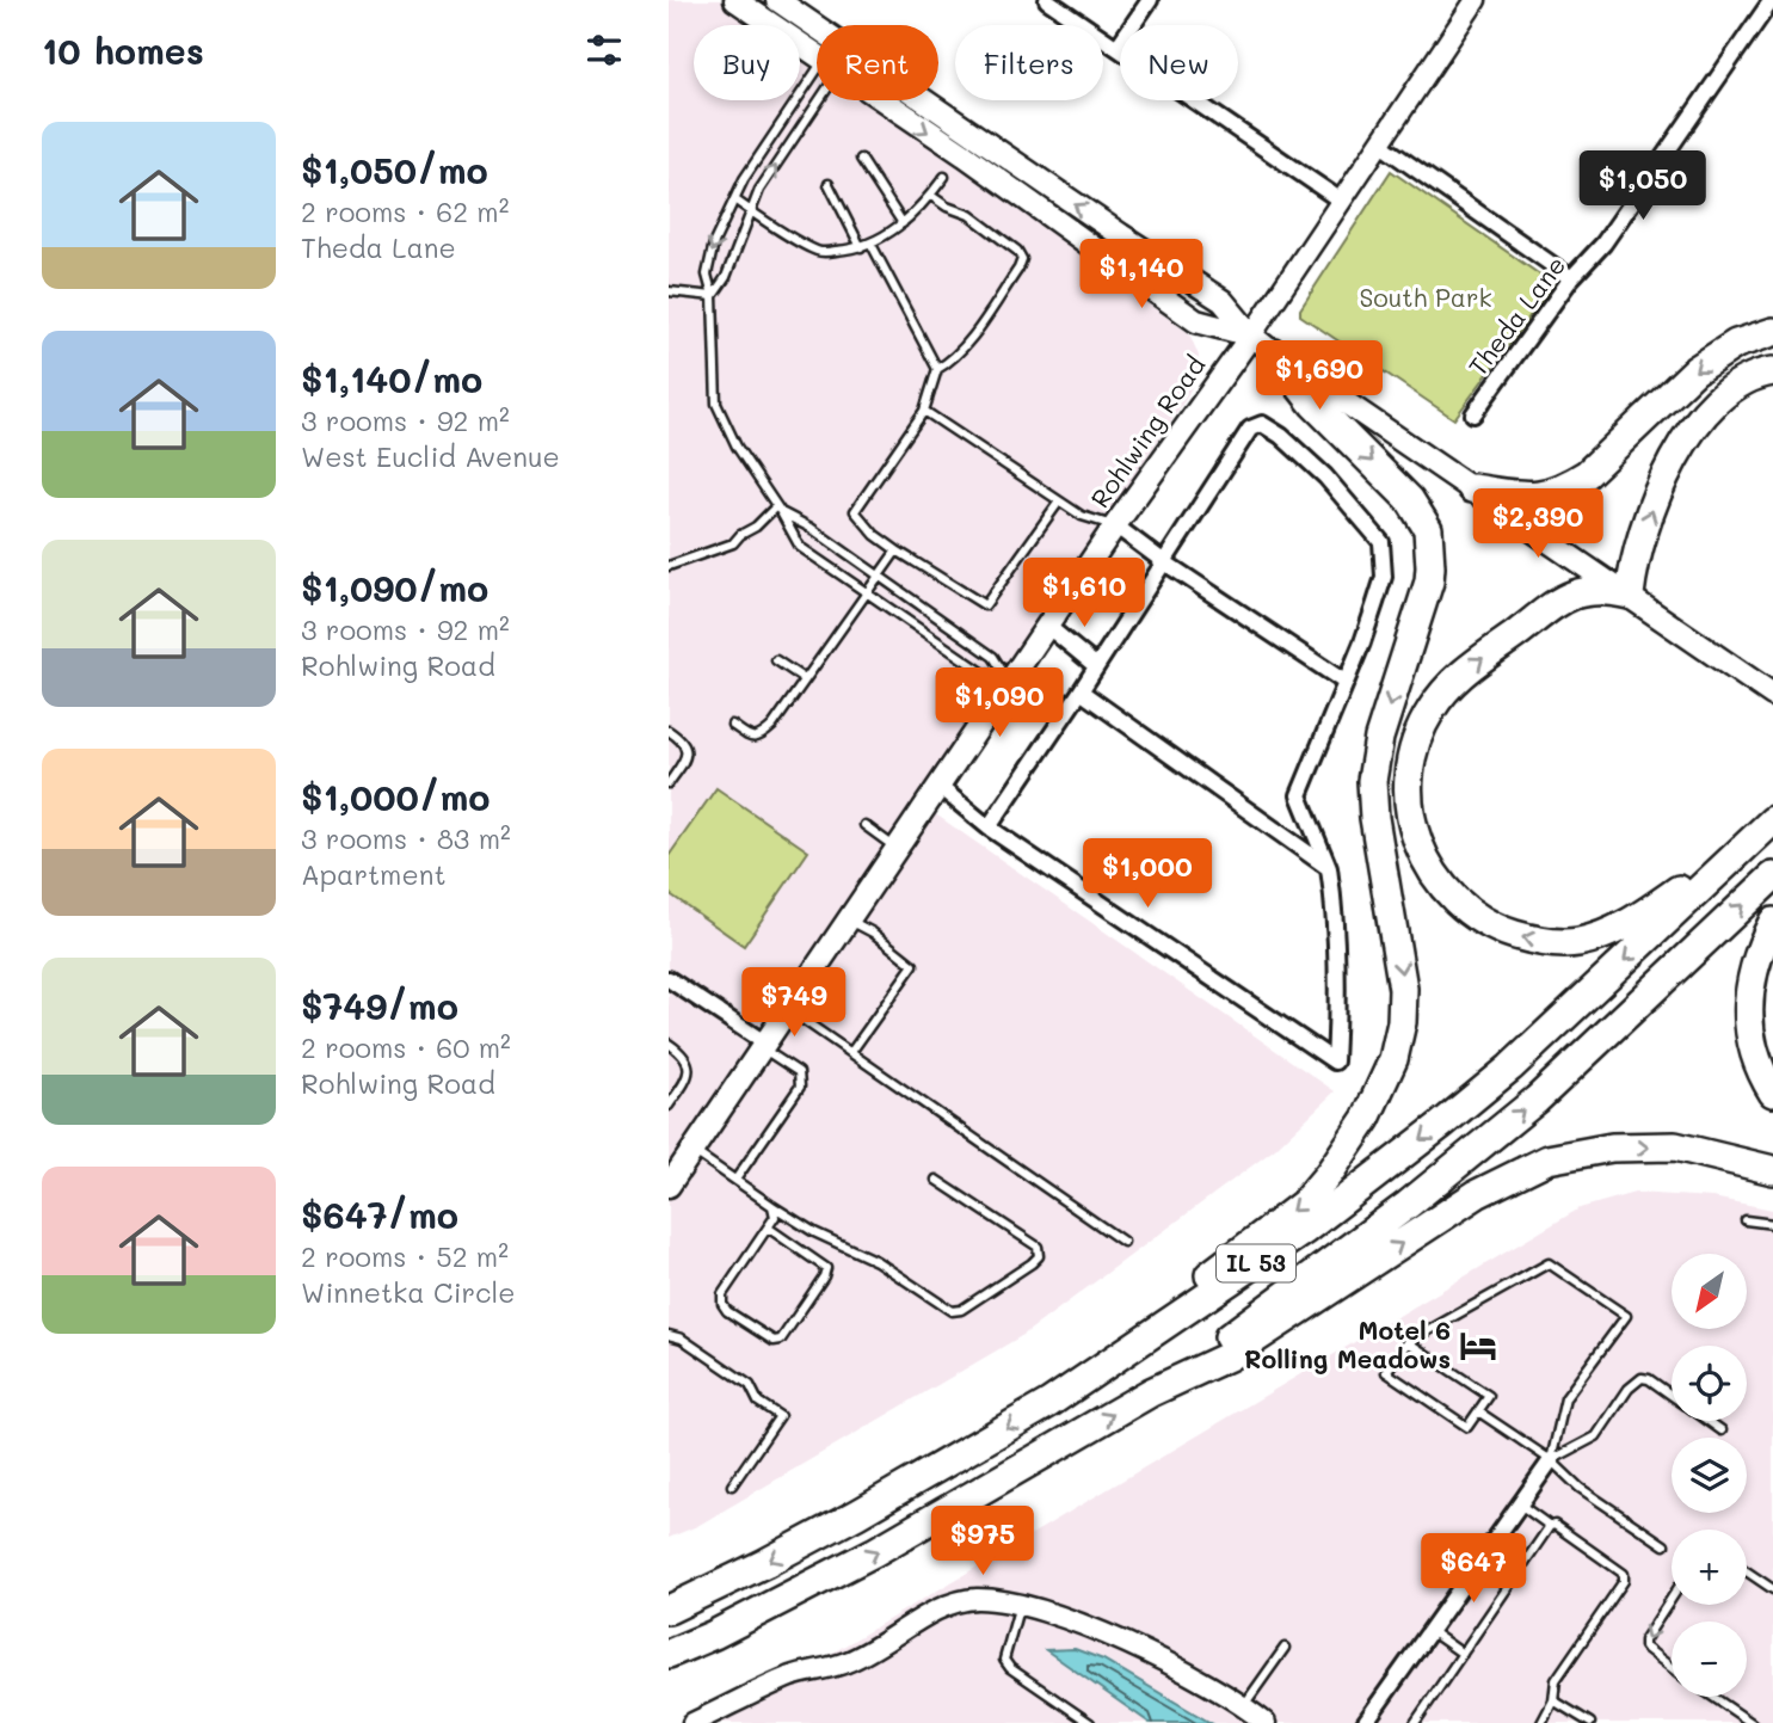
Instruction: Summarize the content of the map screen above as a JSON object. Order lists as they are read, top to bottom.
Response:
{
  "streets": {
    "highway": ["IL 53"],
    "main road": ["Rohlwing Road"],
    "street": ["Theda Lane"]
  },
  "parks": ["South Park"],
  "places": {
    "hotel": ["Motel 6 Rolling Meadows"]
  },
  "north": "bottom left",
  "page": {
    "heading": "10 homes",
    "chip": [
      "Buy",
      "Rent",
      "Filters",
      "New"
    ],
    "list": [
      {
        "name": "$1,050/mo",
        "note": "2 rooms · 62 m² · Theda Lane"
      },
      {
        "name": "$1,140/mo",
        "note": "3 rooms · 92 m² · West Euclid Avenue"
      },
      {
        "name": "$1,090/mo",
        "note": "3 rooms · 92 m² · Rohlwing Road"
      },
      {
        "name": "$1,000/mo",
        "note": "3 rooms · 83 m² · Apartment"
      },
      {
        "name": "$749/mo",
        "note": "2 rooms · 60 m² · Rohlwing Road"
      },
      {
        "name": "$647/mo",
        "note": "2 rooms · 52 m² · Winnetka Circle"
      }
    ],
    "price": [
      "$1,050",
      "$1,140",
      "$1,690",
      "$2,390",
      "$1,610",
      "$1,090",
      "$1,000",
      "$749",
      "$975",
      "$647"
    ],
    "map_buttons": ["+", "−"]
  }
}
